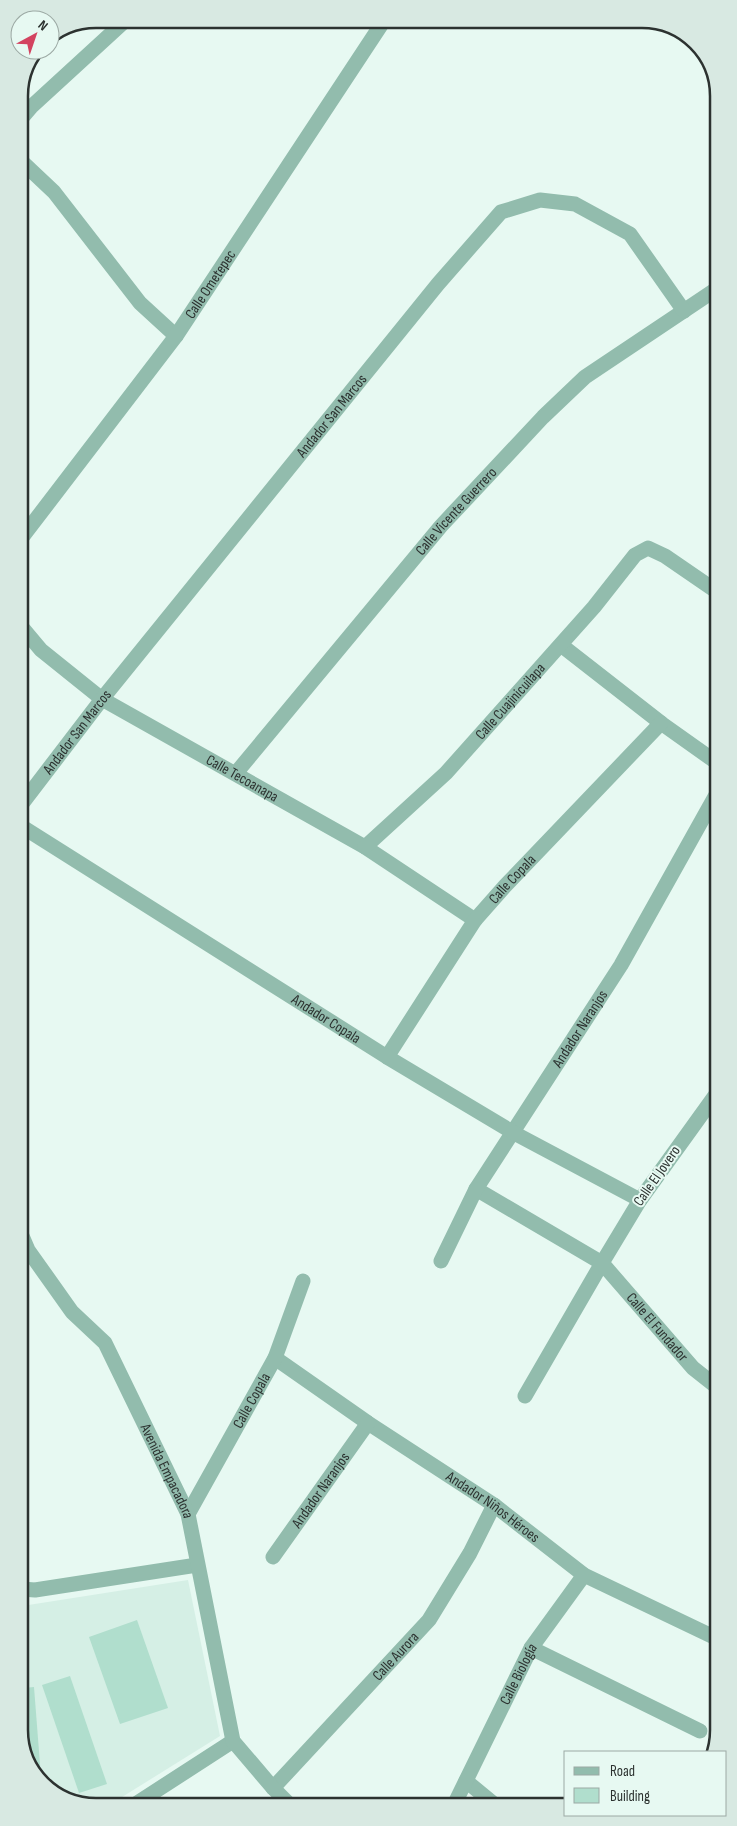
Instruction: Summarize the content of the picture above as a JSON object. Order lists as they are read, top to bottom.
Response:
{
  "streets": {
    "street": [
      "Calle Ometepec",
      "Andador San Marcos",
      "Calle Vicente Guerrero",
      "Calle Cuajinicuilapa",
      "Calle Tecoanapa",
      "Calle Copala",
      "Andador Copala",
      "Andador Naranjos",
      "Calle El Jovero",
      "Calle El Fundador",
      "Avenida Empacadora",
      "Andador Niños Héroes",
      "Calle Aurora",
      "Calle Biología"
    ]
  },
  "crossings": [
    ["Andador San Marcos", "Calle Vicente Guerrero"],
    ["Andador San Marcos", "Calle Tecoanapa"],
    ["Calle Vicente Guerrero", "Calle Tecoanapa"],
    ["Calle Cuajinicuilapa", "Calle Tecoanapa"],
    ["Calle Tecoanapa", "Calle Copala"],
    ["Calle Copala", "Andador Copala"],
    ["Calle Copala", "Avenida Empacadora"],
    ["Calle Copala", "Andador Niños Héroes"],
    ["Andador Copala", "Andador Naranjos"],
    ["Andador Copala", "Calle El Jovero"],
    ["Andador Naranjos", "Andador Niños Héroes"],
    ["Calle El Jovero", "Calle El Fundador"],
    ["Andador Niños Héroes", "Calle Aurora"],
    ["Andador Niños Héroes", "Calle Biología"]
  ],
  "legend": ["Road", "Building"],
  "north": "top right"
}
